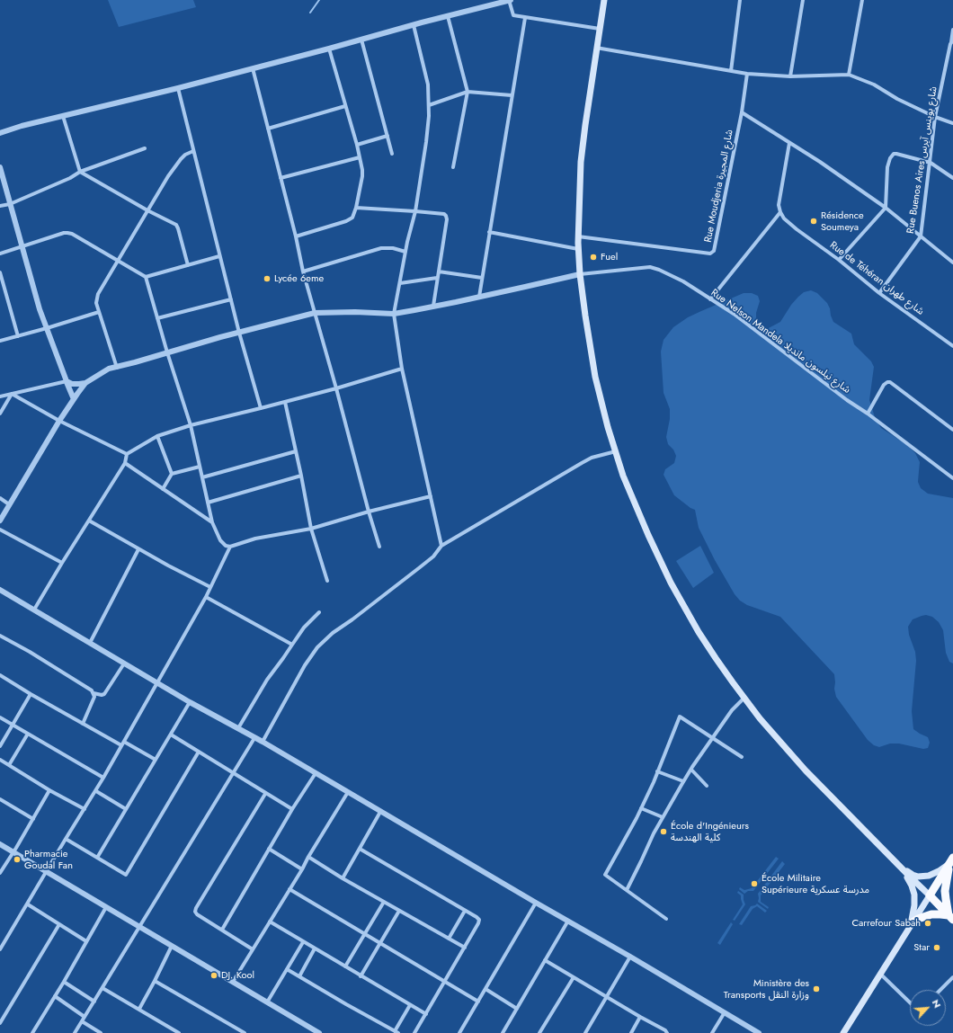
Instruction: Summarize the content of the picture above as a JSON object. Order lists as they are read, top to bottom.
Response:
{
  "streets": {
    "street": [
      "Rue Buenos Aires شارع بوينس آيرس",
      "Rue Moudjeria شارع المجيرة",
      "Rue de Téhéran شارع طهران",
      "Rue Nelson Mandela شارع نيلسون مانديلا"
    ]
  },
  "crossings": [
    ["Rue Buenos Aires شارع بوينس آيرس", "Rue de Téhéran شارع طهران"]
  ],
  "places": [
    "Résidence Soumeya",
    "Fuel",
    "Lycée 6eme",
    "École d'Ingénieurs كلية الهندسة",
    "Pharmacie Goudal Fan",
    "École Militaire Supérieure مدرسة عسكرية",
    "Carrefour Sabah",
    "Star",
    "DJ. Kool",
    "Ministère des Transports وزارة النقل"
  ],
  "north": "top right"
}
